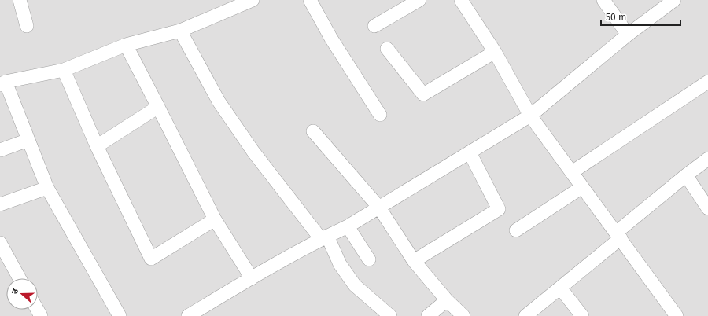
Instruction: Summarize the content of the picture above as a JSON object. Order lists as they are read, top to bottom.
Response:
{
  "scale_bar": "50 m",
  "north": "left"
}
